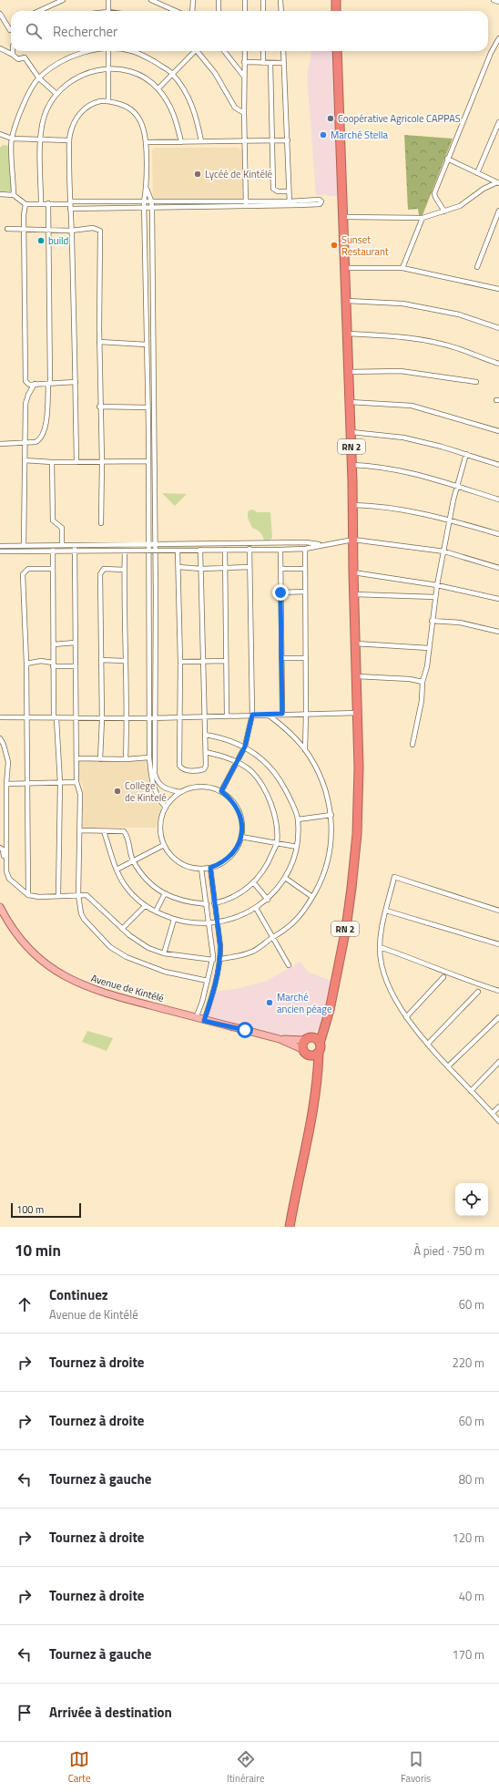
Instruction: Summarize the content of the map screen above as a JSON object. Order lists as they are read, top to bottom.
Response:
{
  "streets": {
    "highway": ["RN 2"],
    "main road": ["Avenue de Kintélé"]
  },
  "crossings": [
    ["RN 2", "Avenue de Kintélé"]
  ],
  "places": [
    "Coopérative Agricole CAPPAS",
    "Marché Stella",
    "Lycéé de Kintélé",
    "build",
    "Sunset Restaurant",
    "Collège de Kintelé",
    "Marché ancien péage"
  ],
  "scale_bar": "100 m",
  "page": {
    "search": "Rechercher",
    "scale": "100 m",
    "heading": ["10 min", "À pied · 750 m"],
    "list": [
      ["Continuez", "Avenue de Kintélé", "60 m"],
      ["Tournez à droite", "220 m"],
      ["Tournez à droite", "60 m"],
      ["Tournez à gauche", "80 m"],
      ["Tournez à droite", "120 m"],
      ["Tournez à droite", "40 m"],
      ["Tournez à gauche", "170 m"],
      "Arrivée à destination"
    ],
    "nav": ["Carte", "Itinéraire", "Favoris"]
  }
}
